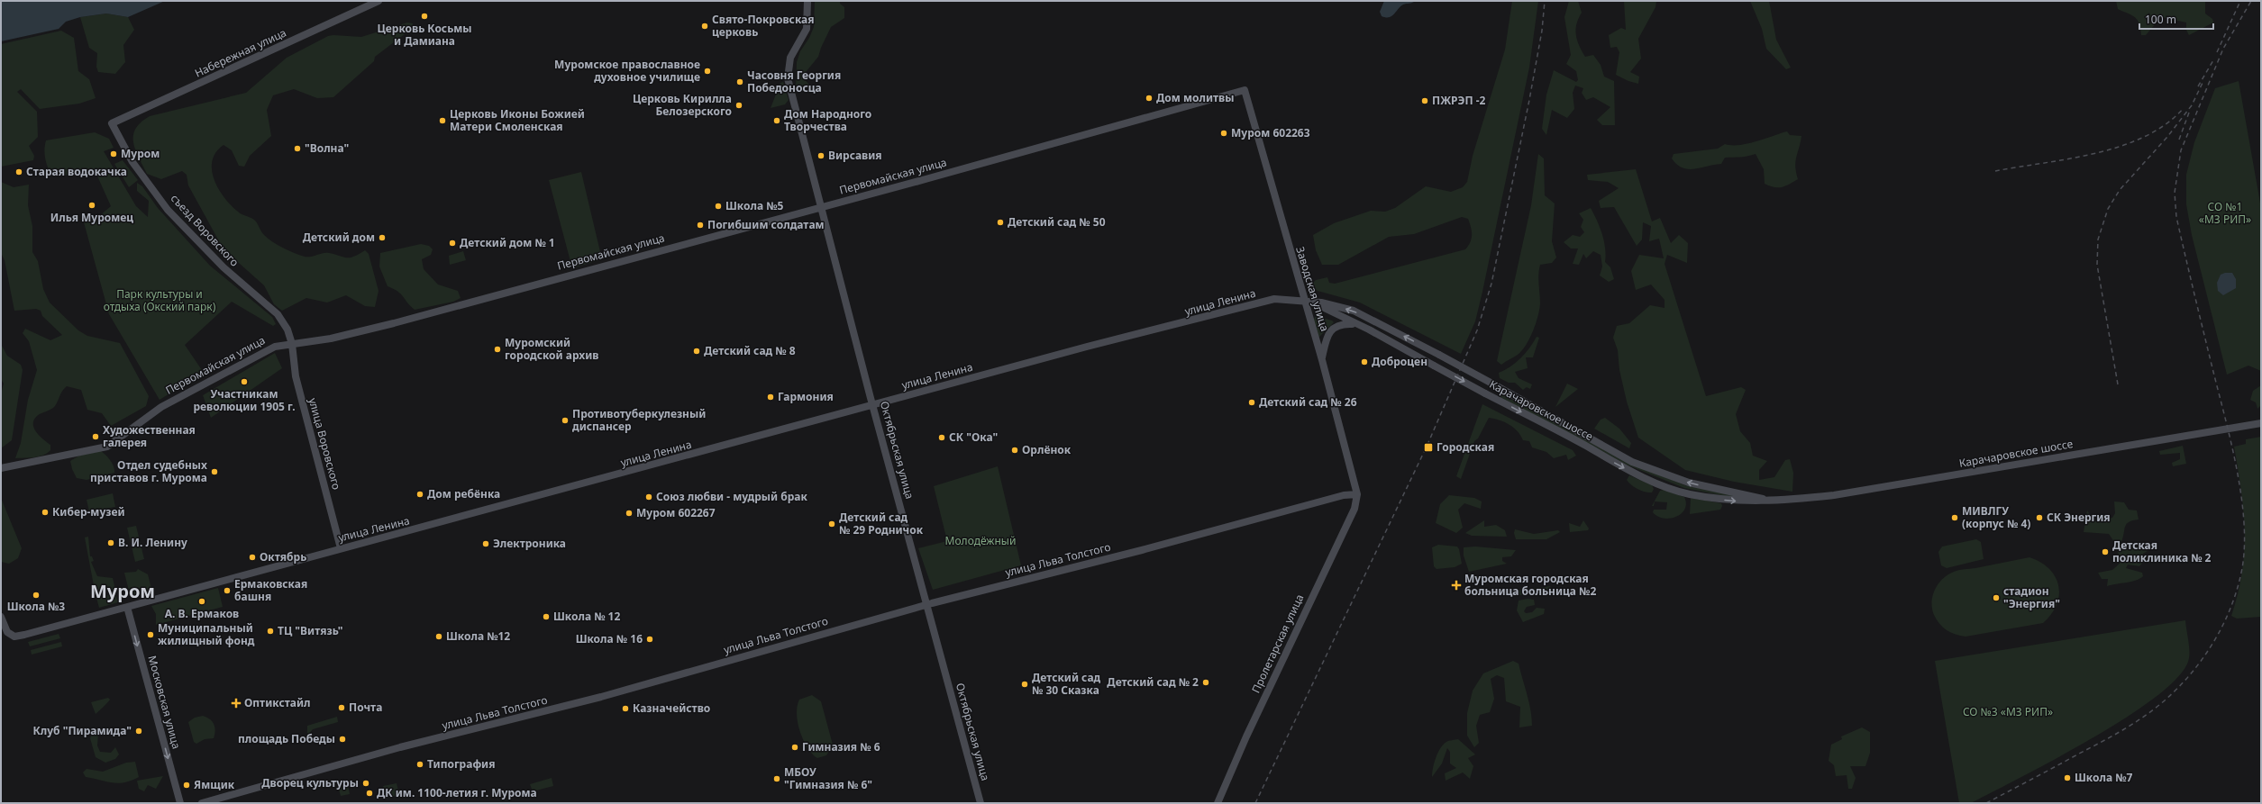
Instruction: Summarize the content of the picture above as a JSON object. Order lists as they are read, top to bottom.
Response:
{
  "streets": {
    "street": [
      "Набережная улица",
      "Первомайская улица",
      "съезд Воровского",
      "Заводская улица",
      "улица Ленина",
      "Карачаровское шоссе",
      "улица Воровского",
      "Октябрьская улица",
      "улица Льва Толстого",
      "Пролетарская улица",
      "Московская улица"
    ]
  },
  "crossings": [
    ["Набережная улица", "съезд Воровского"],
    ["Первомайская улица", "съезд Воровского"],
    ["Первомайская улица", "Заводская улица"],
    ["Первомайская улица", "улица Воровского"],
    ["Первомайская улица", "Октябрьская улица"],
    ["съезд Воровского", "улица Воровского"],
    ["Заводская улица", "улица Ленина"],
    ["Заводская улица", "Карачаровское шоссе"],
    ["Заводская улица", "улица Льва Толстого"],
    ["Заводская улица", "Пролетарская улица"],
    ["улица Ленина", "Карачаровское шоссе"],
    ["улица Ленина", "улица Воровского"],
    ["улица Ленина", "Октябрьская улица"],
    ["улица Ленина", "Московская улица"],
    ["Октябрьская улица", "улица Льва Толстого"],
    ["улица Льва Толстого", "Пролетарская улица"]
  ],
  "one_way": ["Московская улица"],
  "districts": ["Муром"],
  "parks": [
    "СО №1 «МЗ РИП»",
    "Парк культуры и отдыха (Окский парк)",
    "Молодёжный",
    "СО №3 «МЗ РИП»"
  ],
  "places": {
    "other": [
      "Церковь Косьмы и Дамиана",
      "Свято-Покровская церковь",
      "Муромское православное духовное училище",
      "Часовня Георгия Победоносца",
      "Дом молитвы",
      "ПЖРЭП -2",
      "Церковь Кирилла Белозерского",
      "Церковь Иконы Божией Матери Смоленская",
      "Дом Народного Творчества",
      "Муром 602263",
      "\"Волна\"",
      "Муром",
      "Вирсавия",
      "Старая водокачка",
      "Илья Муромец",
      "Школа №5",
      "Детский сад № 50",
      "Погибшим солдатам",
      "Детский дом",
      "Детский дом № 1",
      "Муромский городской архив",
      "Детский сад № 8",
      "Доброцен",
      "Участникам революции 1905 г.",
      "Гармония",
      "Детский сад № 26",
      "Противотуберкулезный диспансер",
      "Художественная галерея",
      "СК \"Ока\"",
      "Орлёнок",
      "Отдел судебных приставов г. Мурома",
      "Дом ребёнка",
      "Союз любви - мудрый брак",
      "Кибер-музей",
      "Муром 602267",
      "МИВЛГУ (корпус № 4)",
      "СК Энергия",
      "Детский сад № 29 Родничок",
      "В. И. Ленину",
      "Электроника",
      "Детская поликлиника № 2",
      "Октябрь",
      "Ермаковская башня",
      "Школа №3",
      "стадион \"Энергия\"",
      "А. В. Ермаков",
      "Школа № 12",
      "ТЦ \"Витязь\"",
      "Муниципальный жилищный фонд",
      "Школа №12",
      "Школа № 16",
      "Детский сад № 2",
      "Детский сад № 30 Сказка",
      "Почта",
      "Казначейство",
      "Клуб \"Пирамида\"",
      "площадь Победы",
      "Гимназия № 6",
      "Типография",
      "Школа №7",
      "МБОУ \"Гимназия № 6\"",
      "Дворец культуры",
      "Ямщик",
      "ДК им. 1100-летия г. Мурома"
    ],
    "transit": ["Городская"],
    "health": ["Муромская городская больница больница №2", "Оптикстайл"]
  },
  "scale_bar": "100 m"
}
